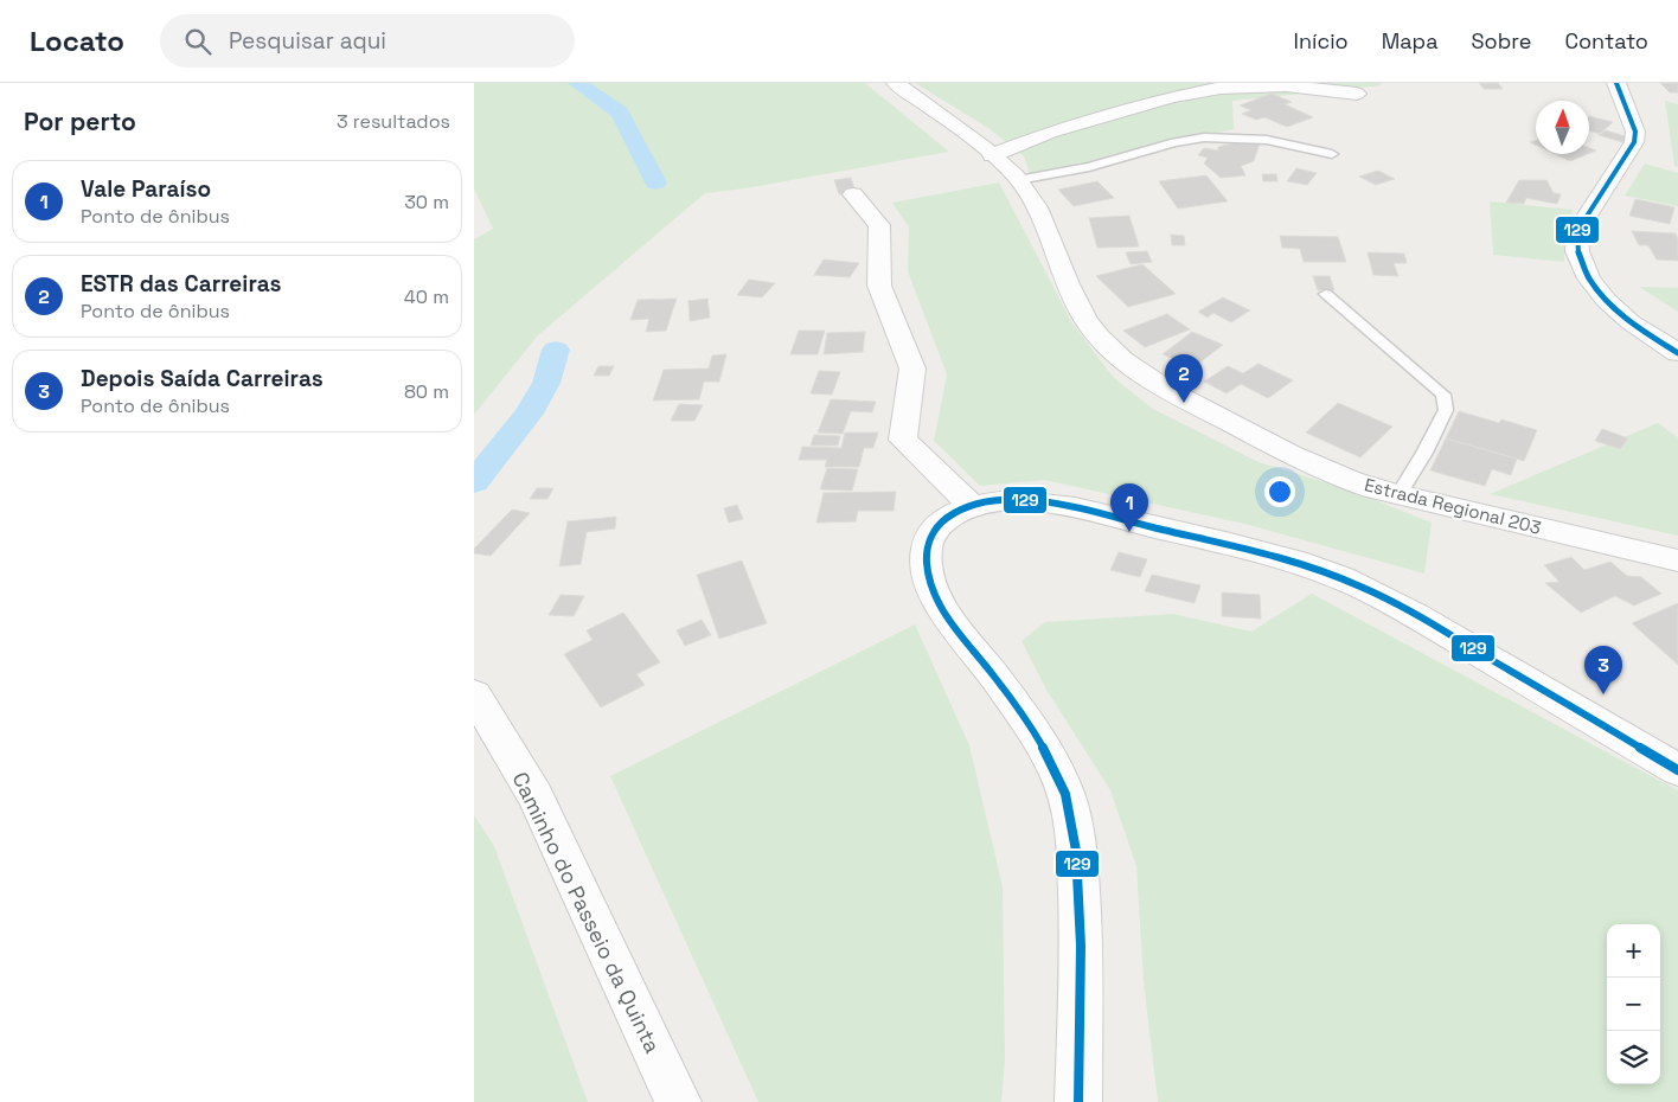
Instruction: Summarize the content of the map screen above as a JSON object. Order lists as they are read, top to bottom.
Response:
{
  "streets": {
    "main road": ["Estrada Regional 203", "Caminho do Passeio da Quinta"]
  },
  "lines": ["transit line 129"],
  "north": "top",
  "page": {
    "header": "Locato",
    "search": "Pesquisar aqui",
    "nav": [
      "Início",
      "Mapa",
      "Sobre",
      "Contato"
    ],
    "heading": ["Por perto", "3 resultados"],
    "list": [
      {
        "mark": "1",
        "name": "Vale Paraíso",
        "note": "Ponto de ônibus",
        "value": "30 m"
      },
      {
        "mark": "2",
        "name": "ESTR das Carreiras",
        "note": "Ponto de ônibus",
        "value": "40 m"
      },
      {
        "mark": "3",
        "name": "Depois Saída Carreiras",
        "note": "Ponto de ônibus",
        "value": "80 m"
      }
    ],
    "pins": ["2", "1", "3"],
    "map_buttons": ["+", "−"]
  }
}
